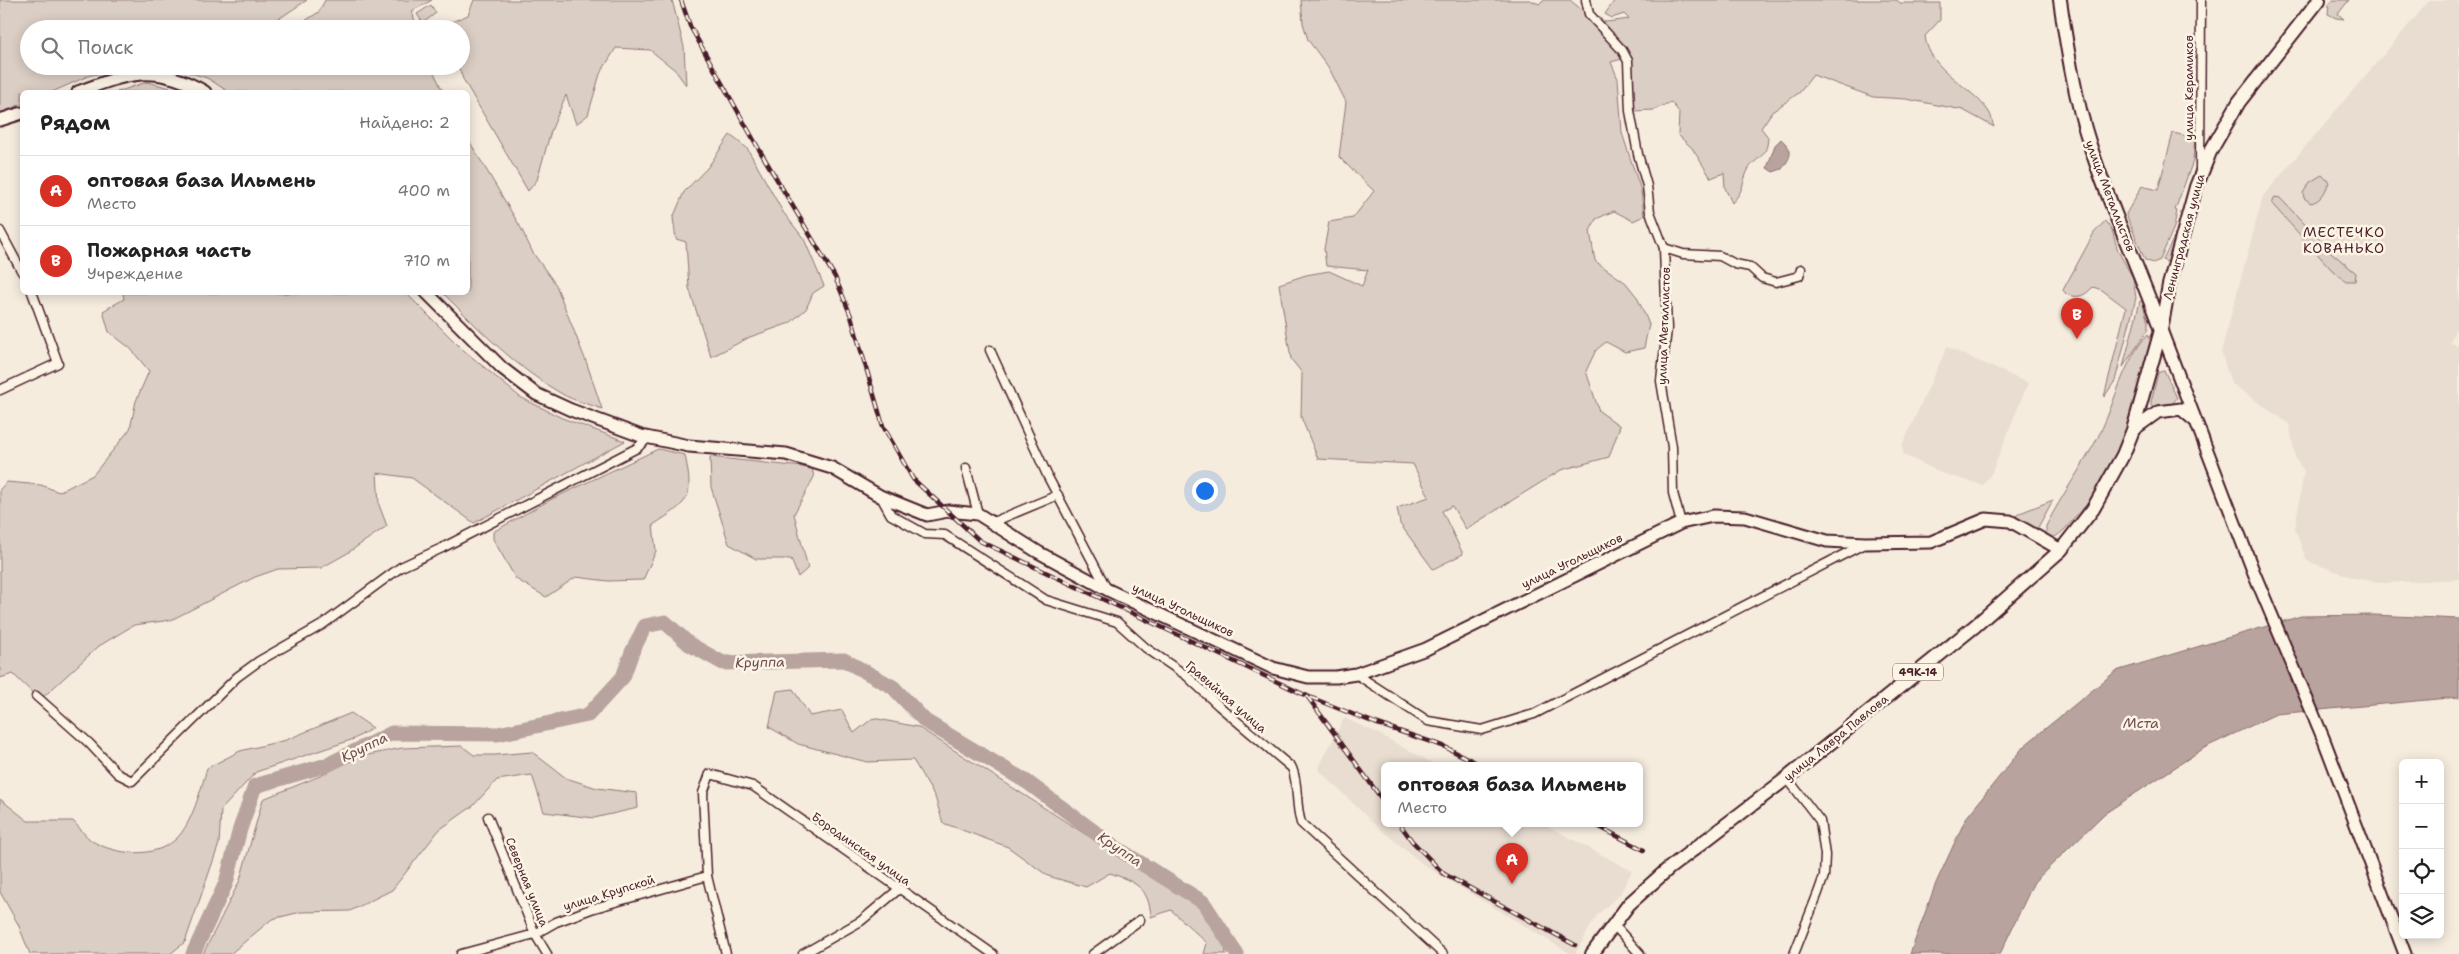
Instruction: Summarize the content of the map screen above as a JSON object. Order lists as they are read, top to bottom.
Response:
{
  "streets": {
    "main road": [
      "улица Металлистов",
      "Ленинградская улица",
      "49К-14",
      "улица Лавра Павлова"
    ],
    "street": [
      "улица Керамиков",
      "улица Угольщиков",
      "Гравийная улица",
      "Бородинская улица",
      "Северная улица",
      "улица Крупской"
    ]
  },
  "crossings": [
    ["улица Керамиков", "Ленинградская улица"],
    ["улица Металлистов", "Ленинградская улица"],
    ["улица Металлистов", "улица Угольщиков"],
    ["улица Металлистов", "улица Лавра Павлова"],
    ["Ленинградская улица", "улица Лавра Павлова"],
    ["улица Угольщиков", "улица Лавра Павлова"],
    ["Бородинская улица", "улица Крупской"],
    ["Северная улица", "улица Крупской"]
  ],
  "districts": ["МЕСТЕЧКО КОВАНЬКО"],
  "water": ["Круппа", "Мста"],
  "page": {
    "search": "Поиск",
    "heading": ["Рядом", "Найдено: 2"],
    "list": [
      {
        "mark": "A",
        "name": "оптовая база Ильмень",
        "note": "Место",
        "value": "400 m"
      },
      {
        "mark": "B",
        "name": "Пожарная часть",
        "note": "Учреждение",
        "value": "710 m"
      }
    ],
    "pins": ["B", "A"],
    "map_buttons": ["+", "−"],
    "popup": ["оптовая база Ильмень", "Место"]
  }
}
